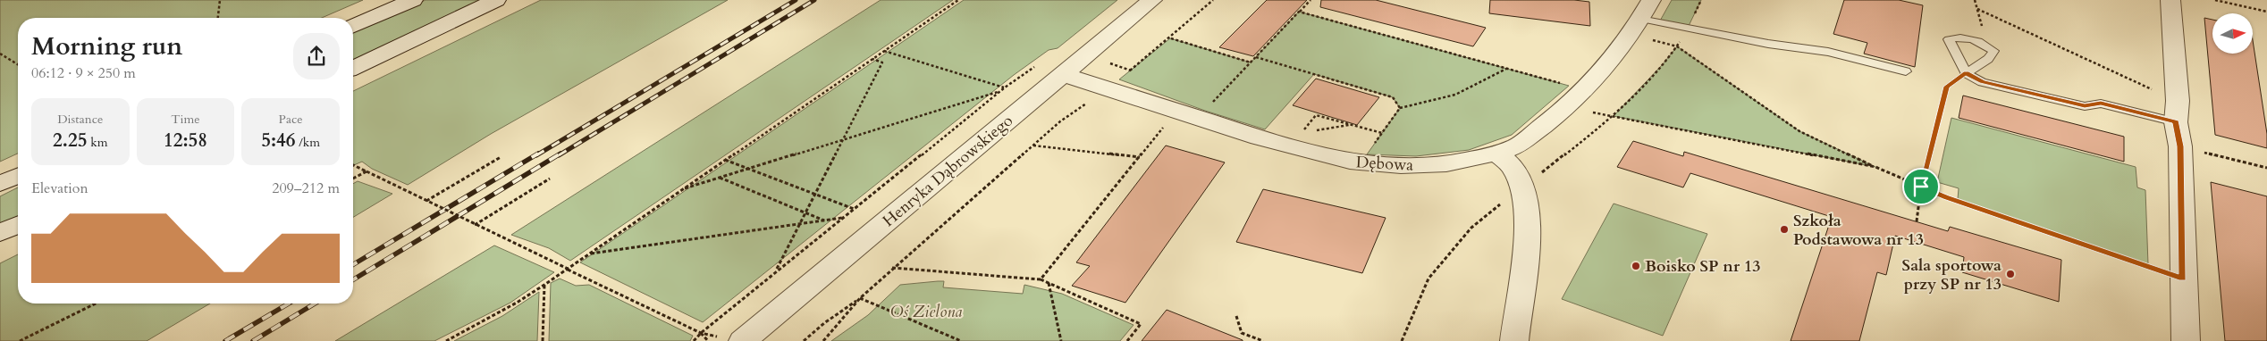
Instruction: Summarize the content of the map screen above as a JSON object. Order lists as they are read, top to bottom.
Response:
{
  "streets": {
    "street": ["Dębowa", "Henryka Dąbrowskiego"]
  },
  "crossings": [
    ["Dębowa", "Henryka Dąbrowskiego"]
  ],
  "parks": ["Oś Zielona"],
  "places": ["Szkoła Podstawowa nr 13", "Boisko SP nr 13", "Sala sportowa przy SP nr 13"],
  "north": "right",
  "page": {
    "heading": ["Morning run", "06:12 · 9 × 250 m"],
    "stats": [
      ["Distance", "2.25 km"],
      ["Time", "12:58"],
      ["Pace", "5:46 /km"]
    ],
    "chart": ["Elevation", "209–212 m"]
  }
}
